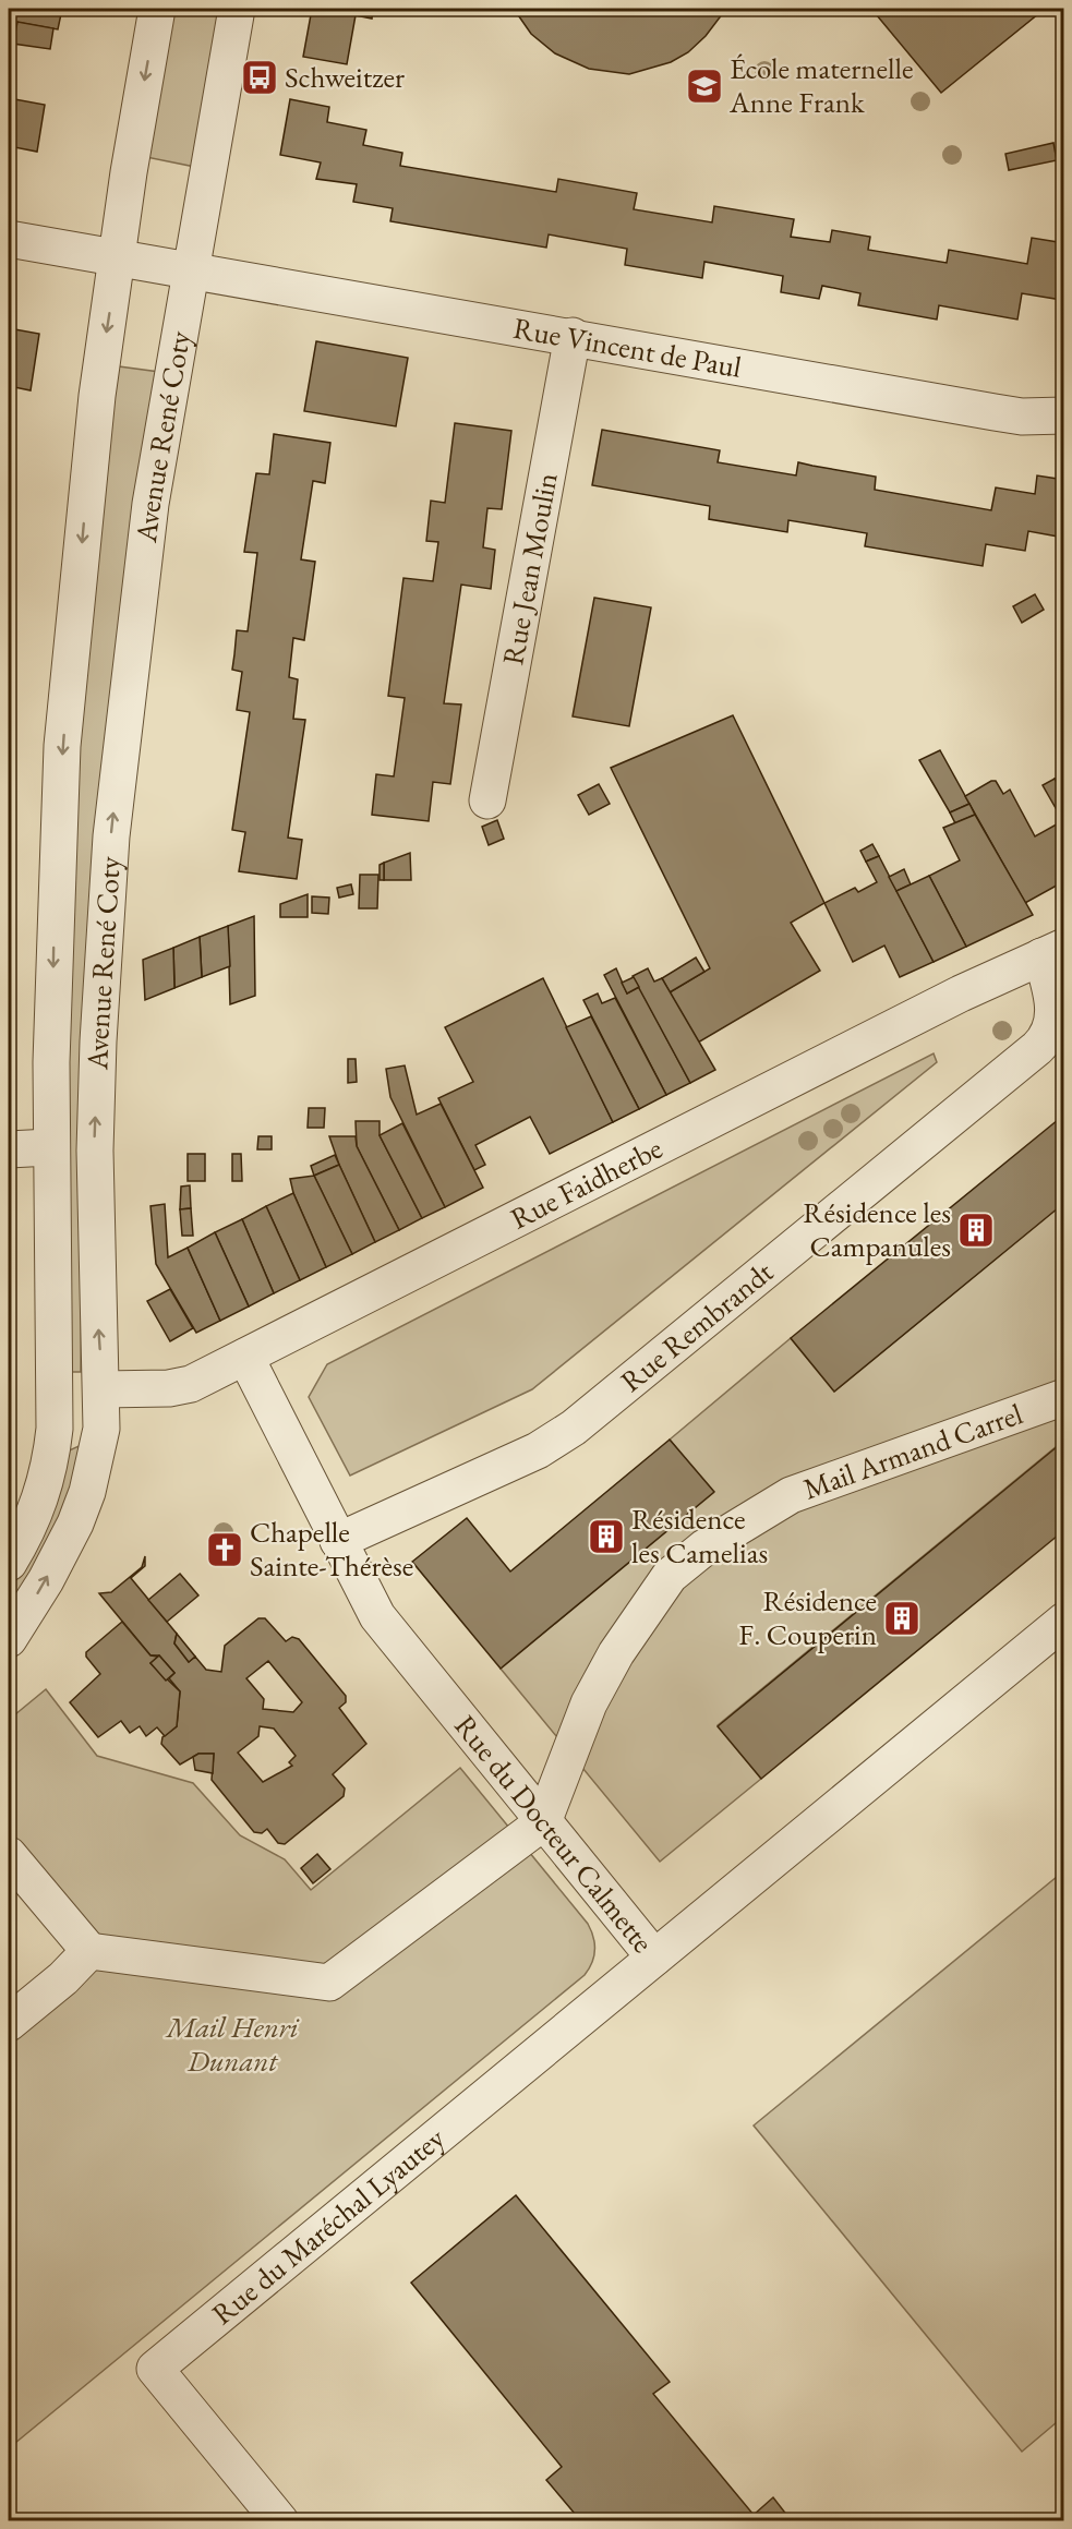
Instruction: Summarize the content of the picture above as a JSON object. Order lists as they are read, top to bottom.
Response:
{
  "streets": {
    "street": [
      "Rue Vincent de Paul",
      "Avenue René Coty",
      "Rue Jean Moulin",
      "Rue Faidherbe",
      "Rue Rembrandt",
      "Mail Armand Carrel",
      "Rue du Docteur Calmette",
      "Rue du Maréchal Lyautey"
    ]
  },
  "crossings": [
    ["Rue Vincent de Paul", "Avenue René Coty"],
    ["Rue Vincent de Paul", "Rue Jean Moulin"],
    ["Avenue René Coty", "Rue Faidherbe"],
    ["Rue Faidherbe", "Rue Rembrandt"],
    ["Rue Faidherbe", "Rue du Docteur Calmette"],
    ["Rue Rembrandt", "Rue du Docteur Calmette"],
    ["Mail Armand Carrel", "Rue du Docteur Calmette"],
    ["Rue du Docteur Calmette", "Rue du Maréchal Lyautey"]
  ],
  "parks": ["Mail Henri Dunant"],
  "places": {
    "bus stop": ["Schweitzer"],
    "school or university": ["École maternelle Anne Frank"],
    "building": ["Résidence les Campanules", "Résidence les Camelias", "Résidence F. Couperin"],
    "church": ["Chapelle Sainte-Thérèse"]
  }
}
